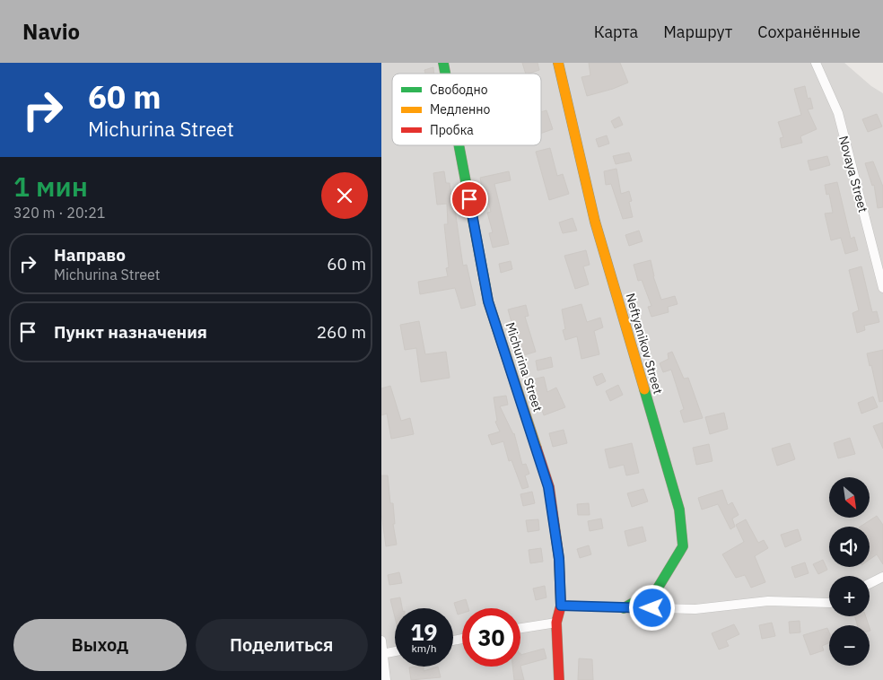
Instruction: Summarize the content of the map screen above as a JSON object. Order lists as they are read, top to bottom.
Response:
{
  "streets": {
    "street": ["Novaya Street", "Neftyanikov Street", "Michurina Street"]
  },
  "legend": ["Свободно", "Медленно", "Пробка"],
  "north": "bottom right",
  "page": {
    "header": "Navio",
    "nav": ["Карта", "Маршрут", "Сохранённые"],
    "turn": ["60 m", "Michurina Street"],
    "heading": ["1 мин", "320 m · 20:21"],
    "list": [
      {
        "name": "Направо",
        "note": "Michurina Street",
        "value": "60 m"
      },
      {
        "name": "Пункт назначения",
        "value": "260 m"
      }
    ],
    "map_buttons": ["+", "−"],
    "speed": "19 km/h",
    "limit": "30",
    "buttons": ["Выход", "Поделиться"]
  }
}
